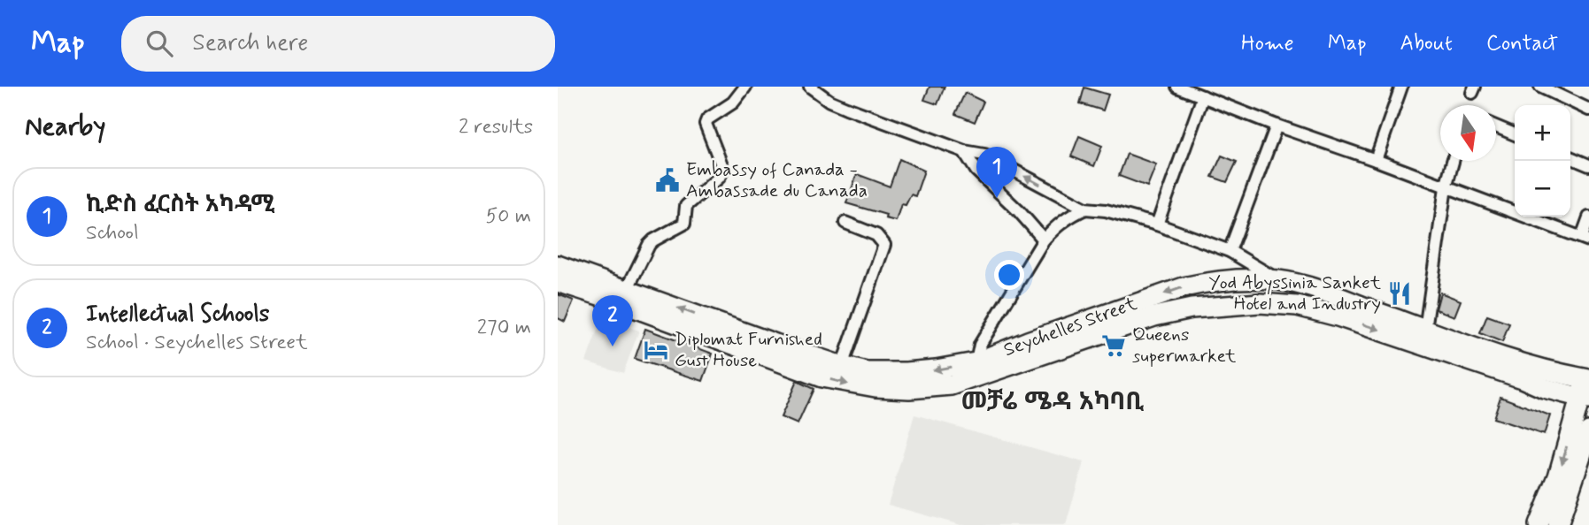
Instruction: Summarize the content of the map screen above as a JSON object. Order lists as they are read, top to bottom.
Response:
{
  "streets": {
    "main road": ["Seychelles Street"]
  },
  "districts": ["መቻሬ ሜዳ አካባቢ"],
  "places": {
    "public building": ["Embassy of Canada - Ambassade du Canada"],
    "restaurant": ["Yod Abyssinia Sanket Hotel and Industry"],
    "supermarket": ["Queens supermarket"],
    "hotel": ["Diplomat Furnished Gust House"]
  },
  "north": "bottom",
  "page": {
    "header": "Map",
    "search": "Search here",
    "nav": [
      "Home",
      "Map",
      "About",
      "Contact"
    ],
    "heading": ["Nearby", "2 results"],
    "map_buttons": ["+", "−"],
    "pins": ["1", "2"],
    "list": [
      {
        "mark": "1",
        "name": "ኪድስ ፈርስት አካዳሚ",
        "note": "School",
        "value": "50 m"
      },
      {
        "mark": "2",
        "name": "Intellectual Schools",
        "note": "School · Seychelles Street",
        "value": "270 m"
      }
    ]
  }
}
